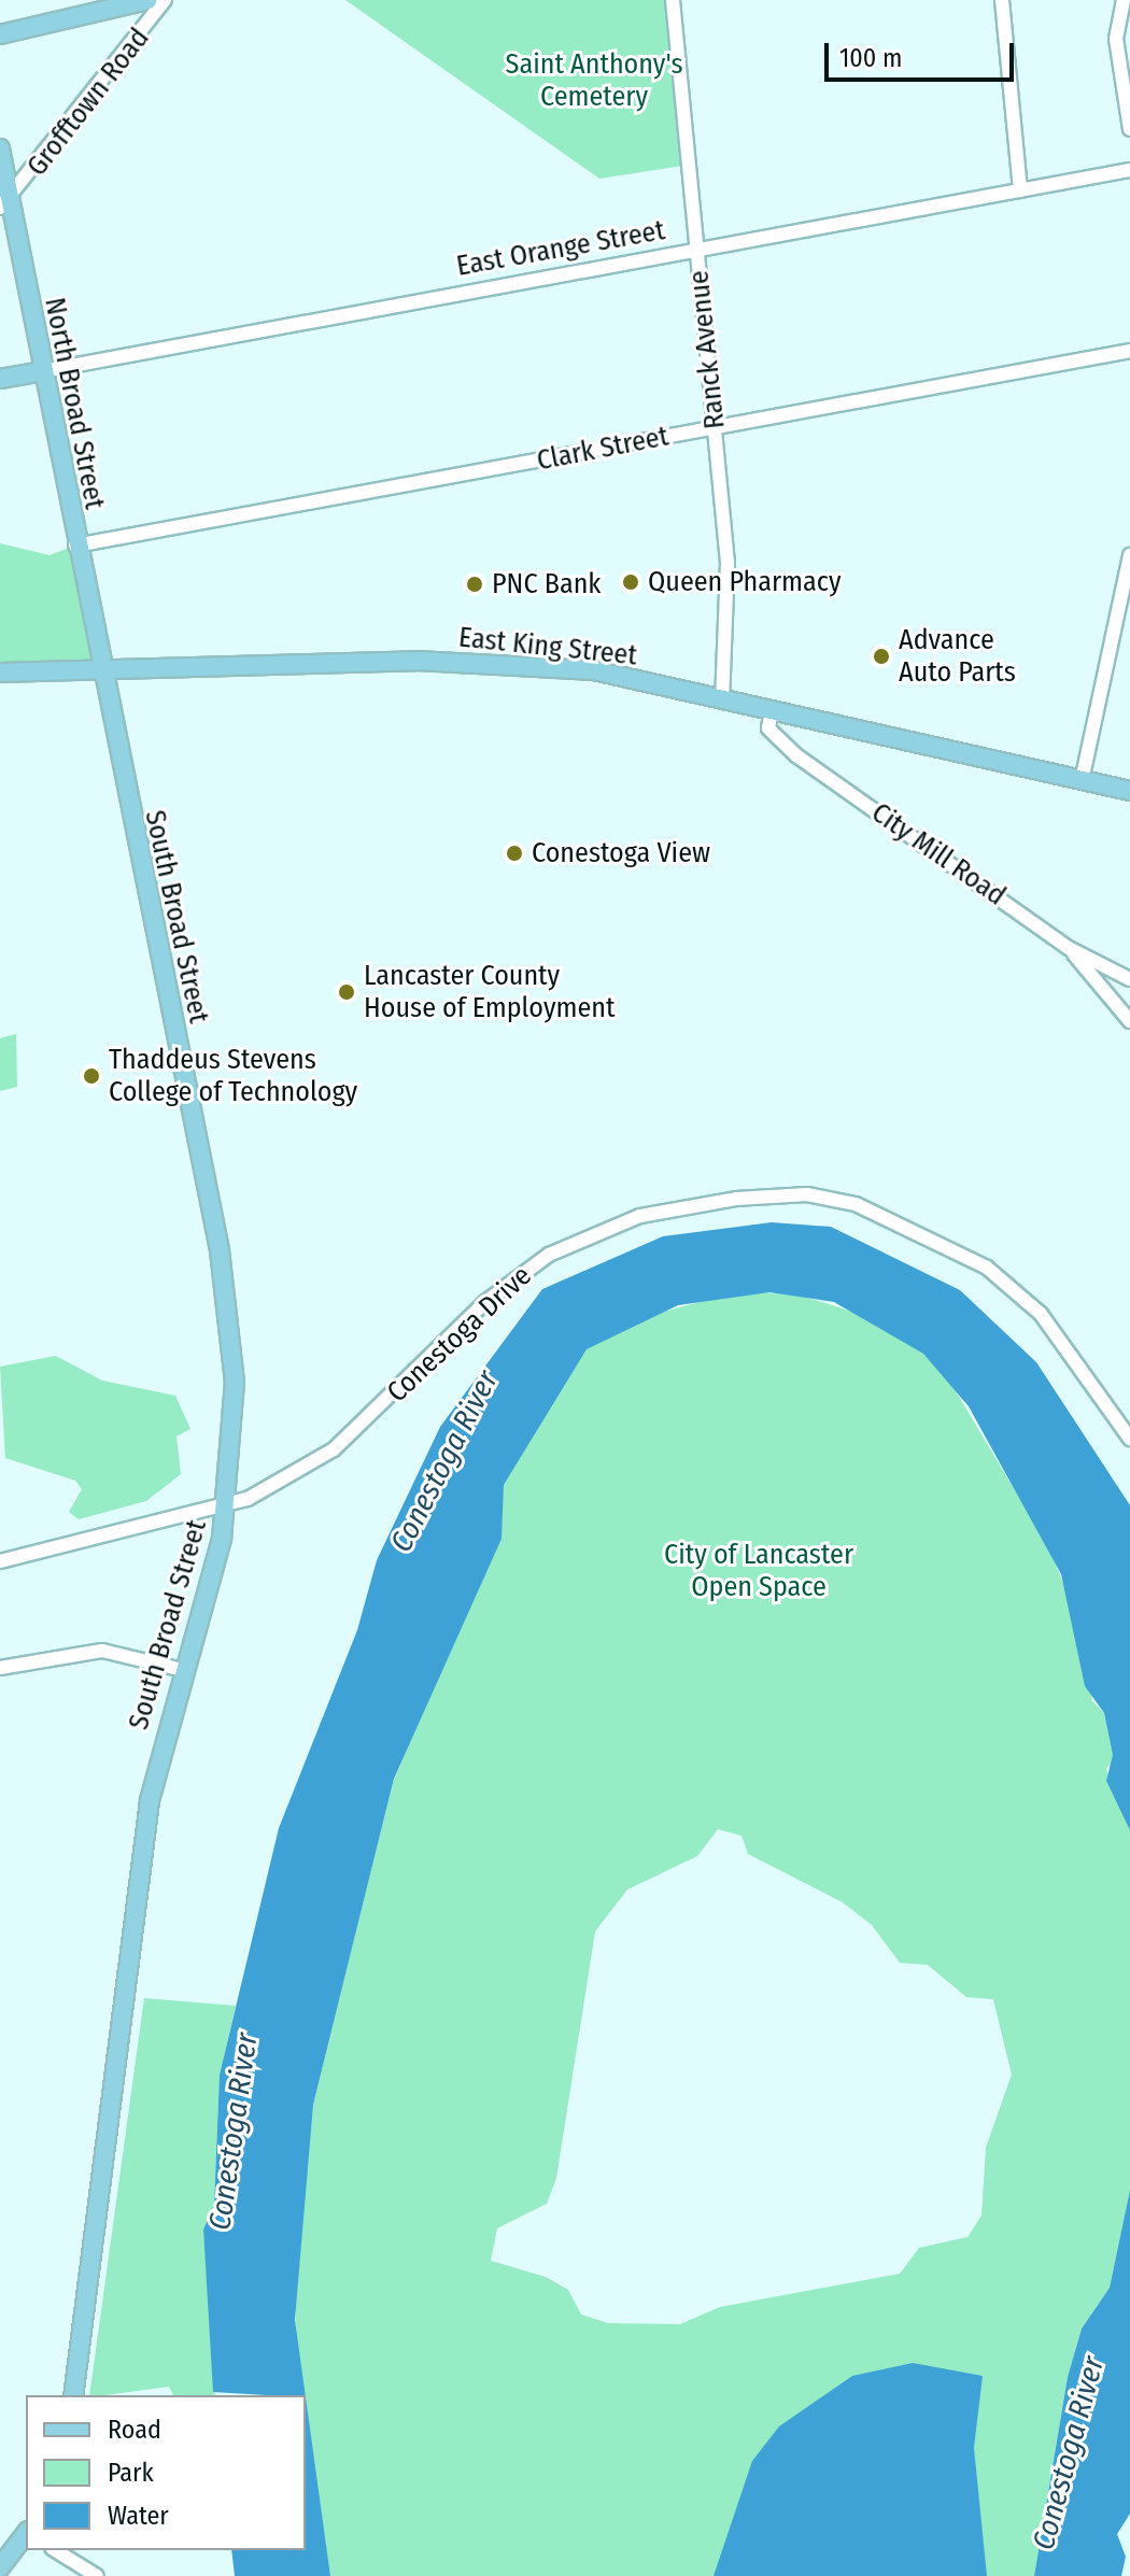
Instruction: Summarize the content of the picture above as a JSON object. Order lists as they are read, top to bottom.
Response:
{
  "streets": {
    "main road": [
      "East Orange Street",
      "North Broad Street",
      "East King Street",
      "South Broad Street"
    ],
    "street": [
      "Grofftown Road",
      "Ranck Avenue",
      "Clark Street",
      "City Mill Road",
      "Conestoga Drive"
    ]
  },
  "crossings": [
    ["Grofftown Road", "North Broad Street"],
    ["East Orange Street", "Ranck Avenue"],
    ["East Orange Street", "North Broad Street"],
    ["Ranck Avenue", "Clark Street"],
    ["Ranck Avenue", "East King Street"],
    ["North Broad Street", "Clark Street"],
    ["North Broad Street", "East King Street"],
    ["North Broad Street", "South Broad Street"],
    ["East King Street", "City Mill Road"],
    ["East King Street", "South Broad Street"],
    ["South Broad Street", "Conestoga Drive"]
  ],
  "water": ["Conestoga River"],
  "parks": ["Saint Anthony's Cemetery", "City of Lancaster Open Space"],
  "places": [
    "Queen Pharmacy",
    "PNC Bank",
    "Advance Auto Parts",
    "Conestoga View",
    "Lancaster County House of Employment",
    "Thaddeus Stevens College of Technology"
  ],
  "legend": ["Road", "Park", "Water"],
  "scale_bar": "100 m"
}
